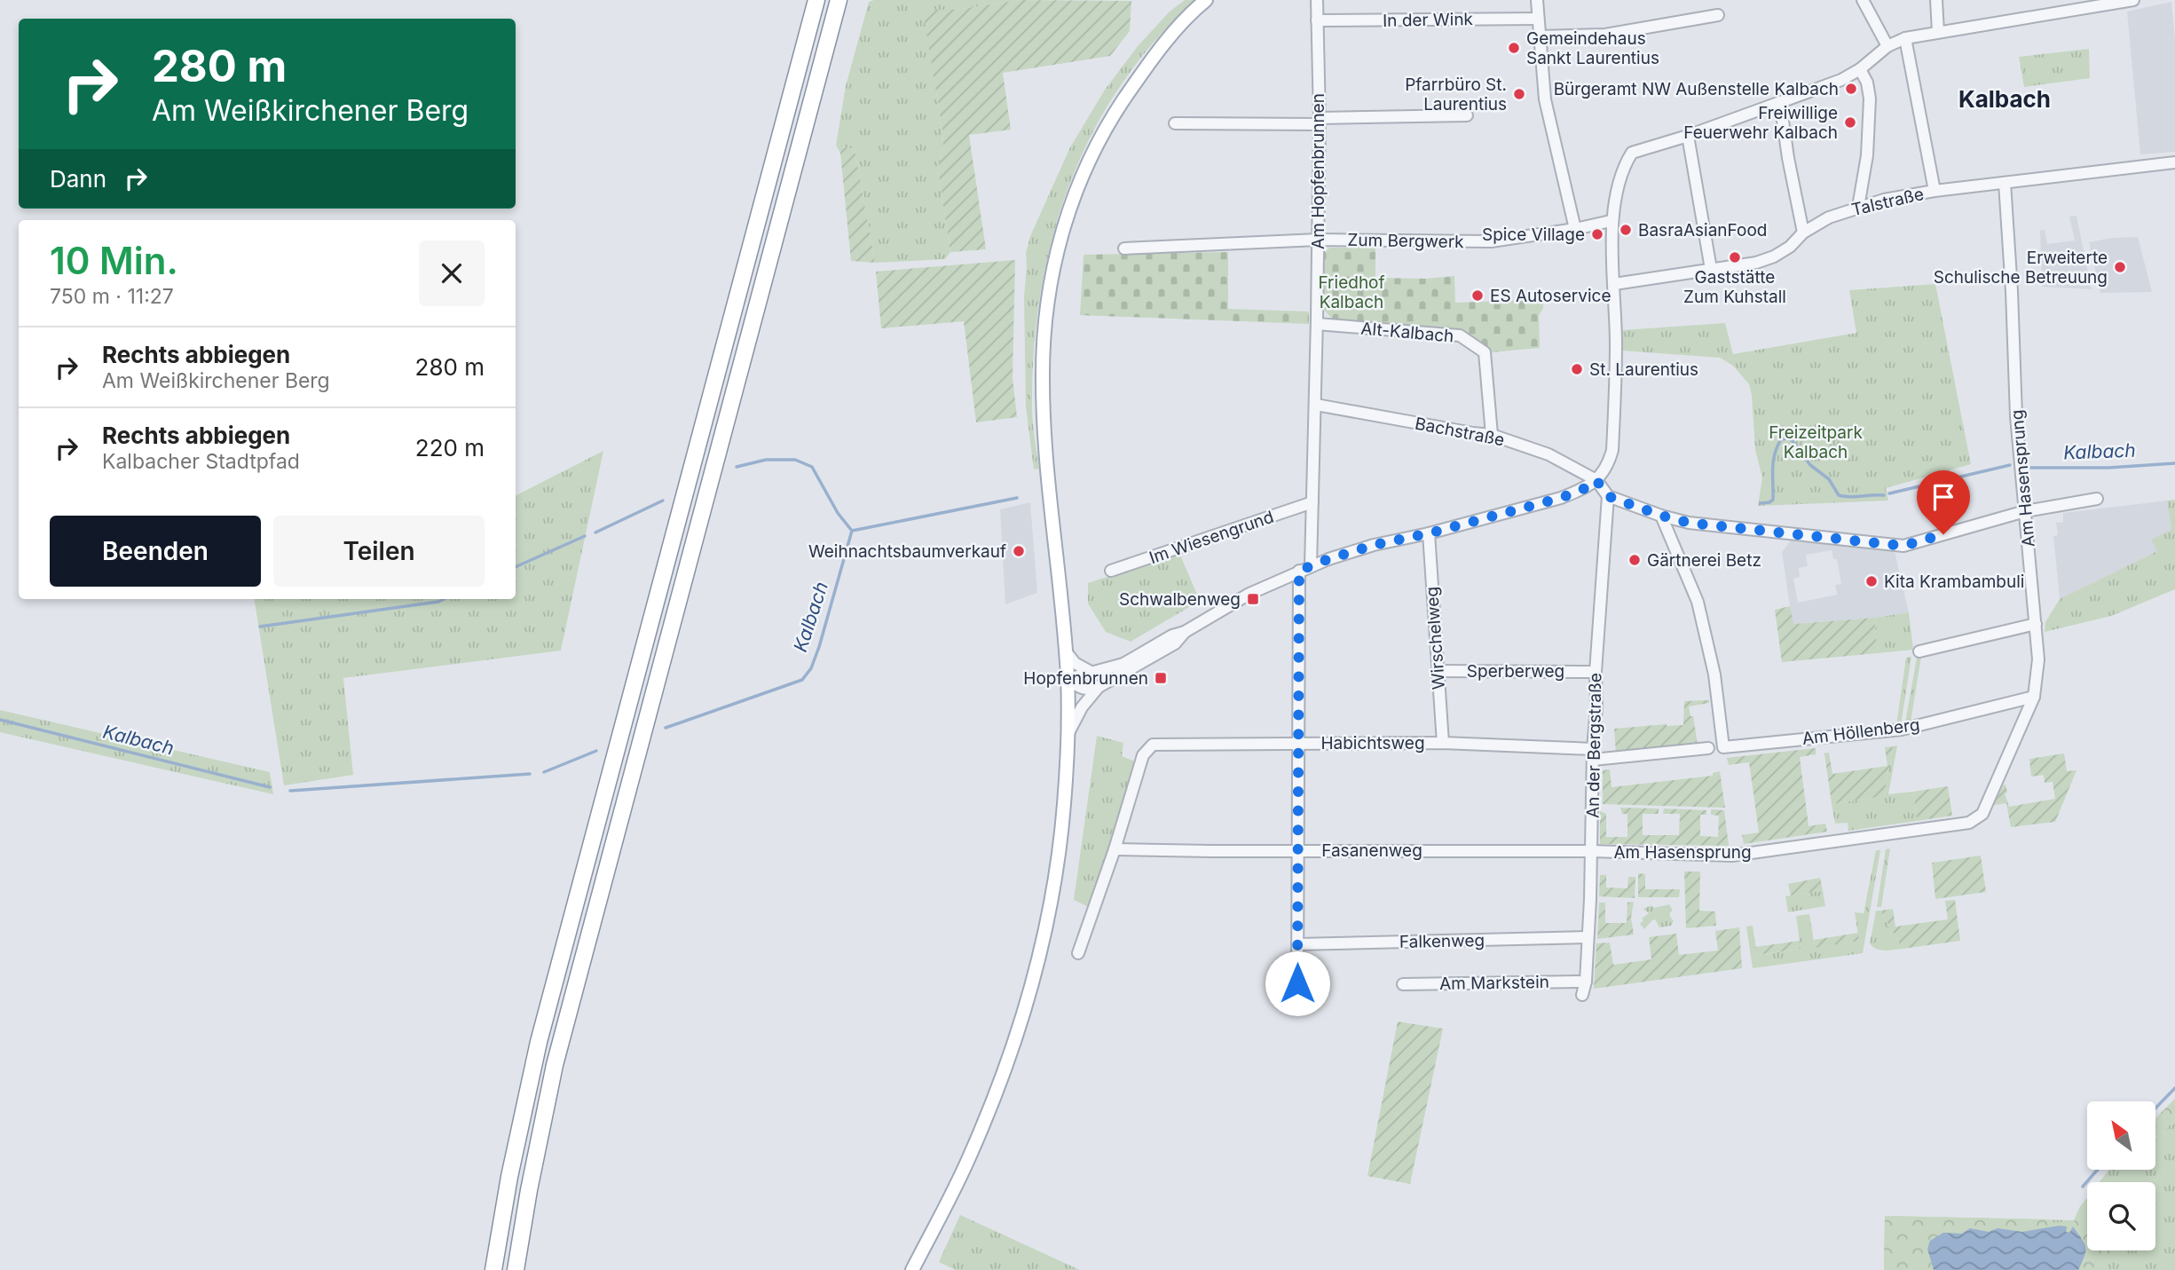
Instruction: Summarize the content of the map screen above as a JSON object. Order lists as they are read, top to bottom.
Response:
{
  "streets": {
    "street": [
      "In der Wink",
      "Am Hopfenbrunnen",
      "Talstraße",
      "Zum Bergwerk",
      "Alt-Kalbach",
      "Bachstraße",
      "Am Hasensprung",
      "Im Wiesengrund",
      "Wirschelweg",
      "Sperberweg",
      "Am Höllenberg",
      "Habichtsweg",
      "An der Bergstraße",
      "Fasanenweg",
      "Falkenweg",
      "Am Markstein"
    ]
  },
  "crossings": [
    ["In der Wink", "Am Hopfenbrunnen"],
    ["Am Hopfenbrunnen", "Zum Bergwerk"],
    ["Am Hopfenbrunnen", "Alt-Kalbach"],
    ["Am Hopfenbrunnen", "Bachstraße"],
    ["Am Hopfenbrunnen", "Im Wiesengrund"],
    ["Talstraße", "Am Hasensprung"],
    ["Alt-Kalbach", "Bachstraße"],
    ["Am Hasensprung", "Am Höllenberg"],
    ["Am Hasensprung", "An der Bergstraße"],
    ["Am Hasensprung", "Fasanenweg"],
    ["Wirschelweg", "Sperberweg"],
    ["Wirschelweg", "Habichtsweg"],
    ["Sperberweg", "An der Bergstraße"],
    ["Habichtsweg", "An der Bergstraße"],
    ["Habichtsweg", "Fasanenweg"],
    ["An der Bergstraße", "Fasanenweg"],
    ["An der Bergstraße", "Falkenweg"],
    ["An der Bergstraße", "Am Markstein"]
  ],
  "districts": ["Kalbach"],
  "water": ["Kalbach"],
  "parks": ["Friedhof Kalbach", "Freizeitpark Kalbach"],
  "places": {
    "other": [
      "Gemeindehaus Sankt Laurentius",
      "Bürgeramt NW Außenstelle Kalbach",
      "Pfarrbüro St. Laurentius",
      "Freiwillige Feuerwehr Kalbach",
      "BasraAsianFood",
      "Spice Village",
      "Gaststätte Zum Kuhstall",
      "Erweiterte Schulische Betreuung",
      "ES Autoservice",
      "St. Laurentius",
      "Weihnachtsbaumverkauf",
      "Gärtnerei Betz",
      "Kita Krambambuli"
    ],
    "transit": ["Schwalbenweg", "Hopfenbrunnen"]
  },
  "north": "top left",
  "page": {
    "turn": ["280 m", "Am Weißkirchener Berg"],
    "then": "Dann",
    "heading": ["10 Min.", "750 m · 11:27"],
    "list": [
      {
        "name": "Rechts abbiegen",
        "note": "Am Weißkirchener Berg",
        "value": "280 m"
      },
      {
        "name": "Rechts abbiegen",
        "note": "Kalbacher Stadtpfad",
        "value": "220 m"
      }
    ],
    "buttons": ["Beenden", "Teilen"]
  }
}
